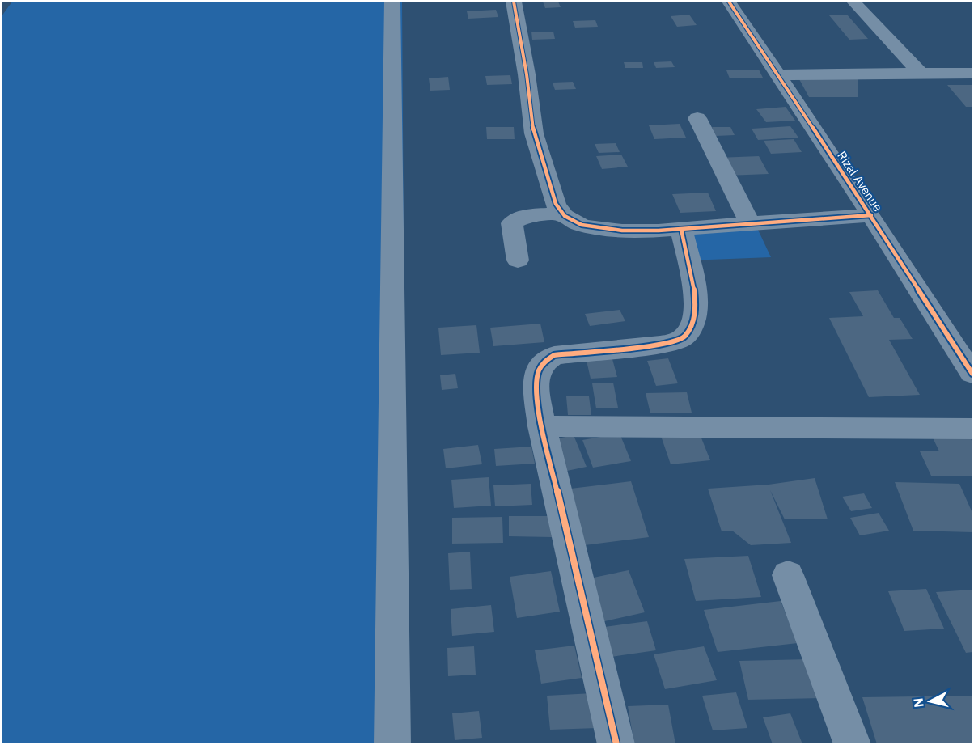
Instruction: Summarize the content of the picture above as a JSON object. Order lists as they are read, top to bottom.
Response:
{
  "streets": {
    "street": ["Rizal Avenue"]
  },
  "north": "left"
}
